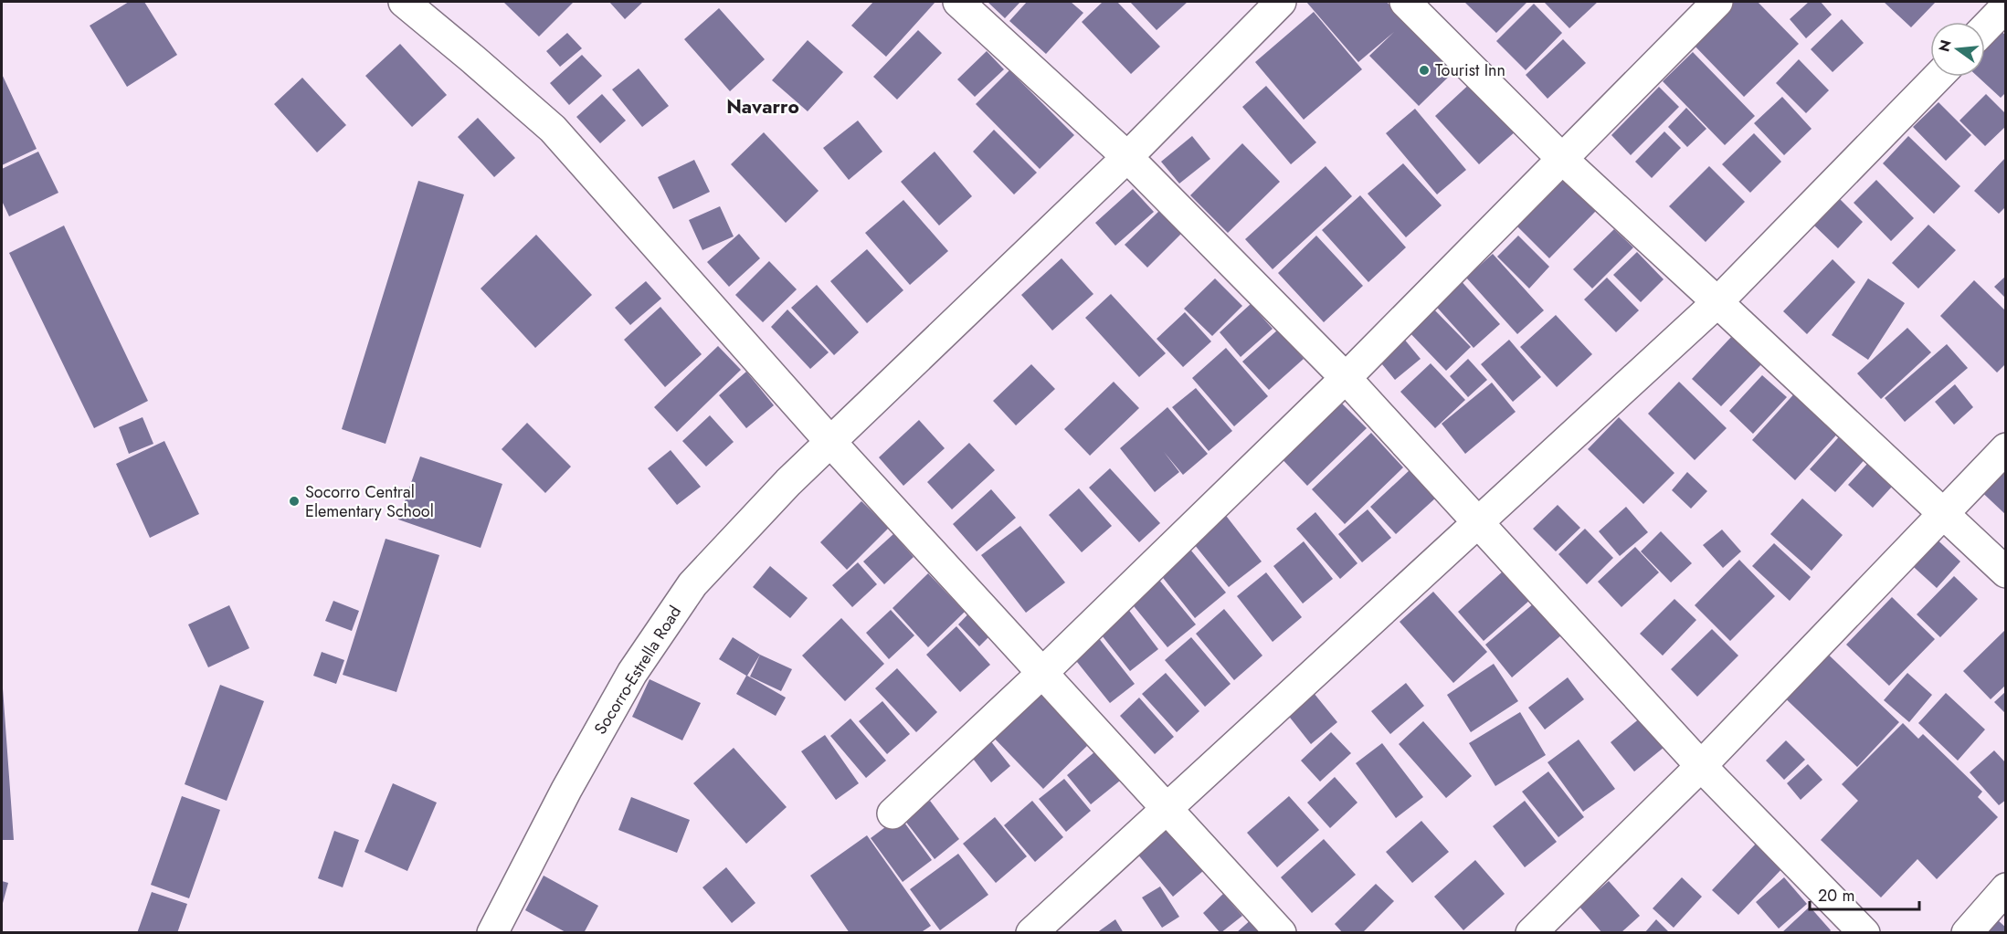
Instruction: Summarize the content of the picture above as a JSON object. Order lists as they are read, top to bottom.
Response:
{
  "streets": {
    "street": ["Socorro-Estrella Road"]
  },
  "districts": ["Navarro"],
  "places": ["Tourist Inn", "Socorro Central Elementary School"],
  "scale_bar": "20 m",
  "north": "left"
}
